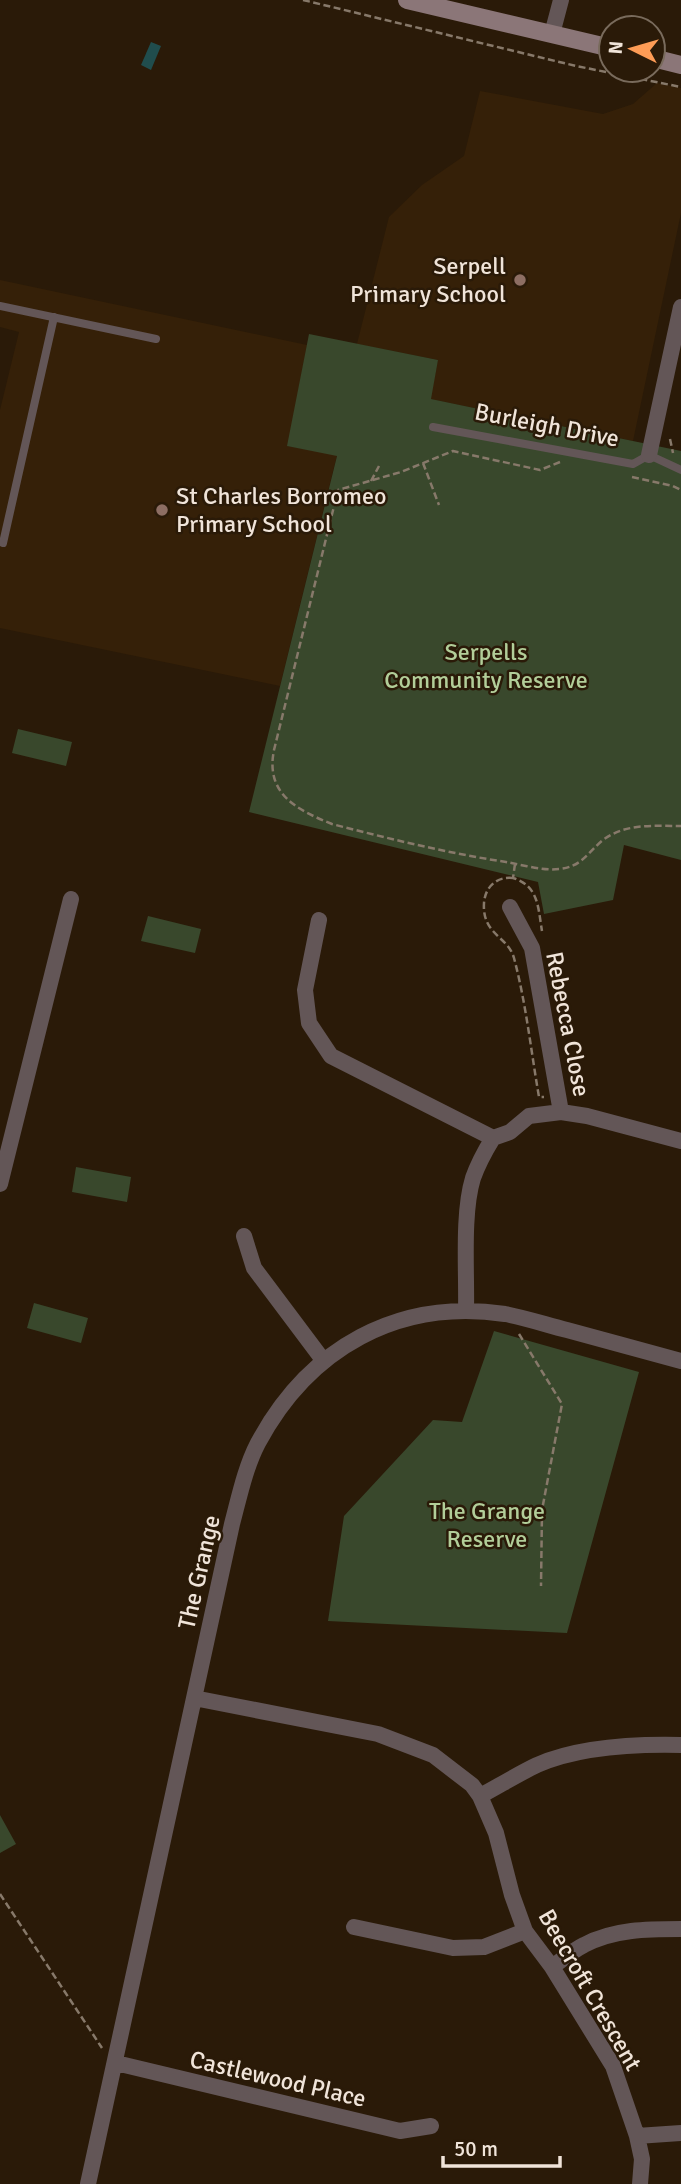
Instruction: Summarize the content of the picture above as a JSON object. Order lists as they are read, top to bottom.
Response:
{
  "streets": {
    "street": [
      "Burleigh Drive",
      "Rebecca Close",
      "The Grange",
      "Beecroft Crescent",
      "Castlewood Place"
    ]
  },
  "crossings": [
    ["The Grange", "Beecroft Crescent"],
    ["The Grange", "Castlewood Place"]
  ],
  "parks": ["Serpells Community Reserve", "The Grange Reserve"],
  "places": ["Serpell Primary School", "St Charles Borromeo Primary School"],
  "scale_bar": "50 m",
  "north": "left"
}
